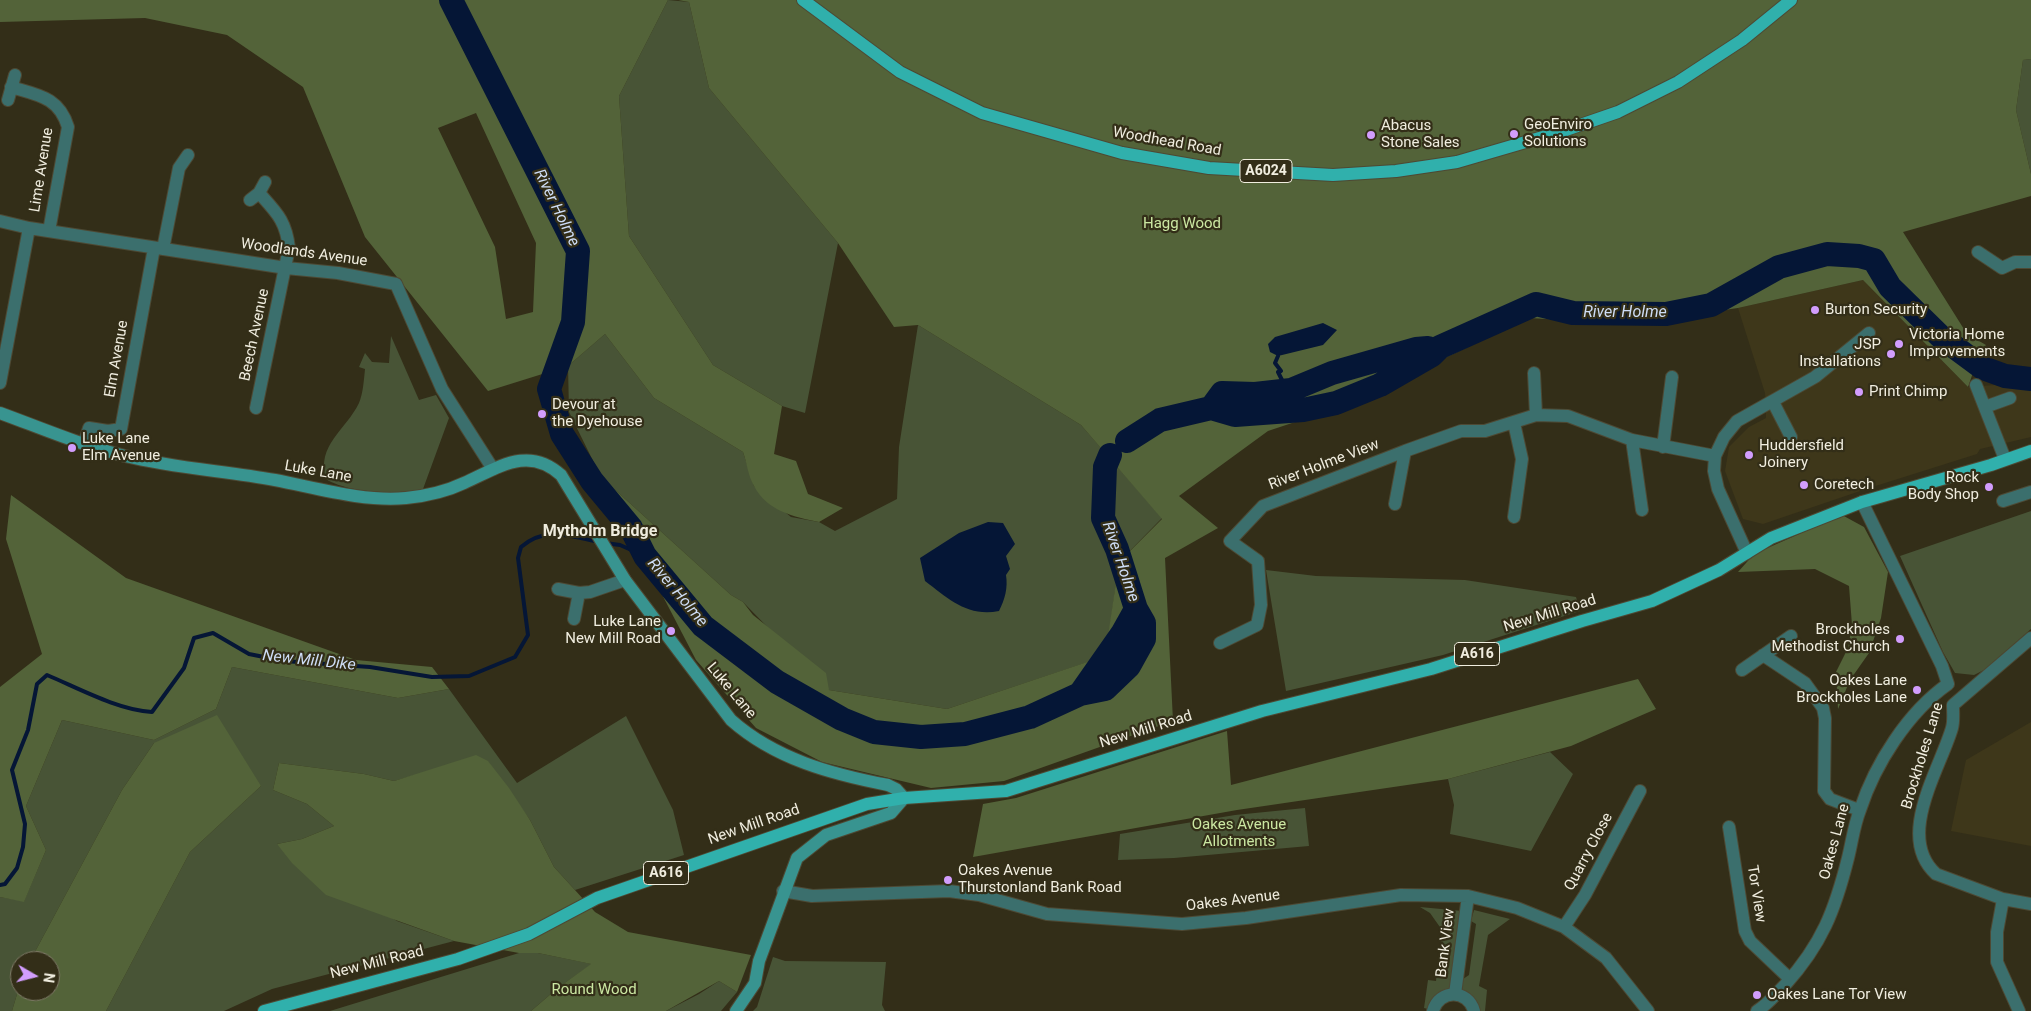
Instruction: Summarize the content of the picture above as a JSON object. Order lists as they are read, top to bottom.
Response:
{
  "streets": {
    "main road": [
      "Woodhead Road",
      "A6024",
      "New Mill Road",
      "A616"
    ],
    "street": [
      "Lime Avenue",
      "Woodlands Avenue",
      "Beech Avenue",
      "Elm Avenue",
      "River Holme View",
      "Luke Lane",
      "Brockholes Lane",
      "Oakes Lane",
      "Quarry Close",
      "Tor View",
      "Oakes Avenue",
      "Bank View"
    ]
  },
  "crossings": [
    ["Lime Avenue", "Woodlands Avenue"],
    ["Woodlands Avenue", "Beech Avenue"],
    ["Woodlands Avenue", "Elm Avenue"],
    ["Woodlands Avenue", "Luke Lane"],
    ["Elm Avenue", "Luke Lane"],
    ["Luke Lane", "New Mill Road"],
    ["Oakes Lane", "Tor View"],
    ["Quarry Close", "Oakes Avenue"],
    ["Oakes Avenue", "Bank View"]
  ],
  "districts": ["Mytholm Bridge"],
  "water": ["River Holme", "New Mill Dike"],
  "parks": ["Hagg Wood", "Oakes Avenue Allotments", "Round Wood"],
  "places": [
    "GeoEnviro Solutions",
    "Abacus Stone Sales",
    "Burton Security",
    "Victoria Home Improvements",
    "JSP Installations",
    "Print Chimp",
    "Devour at the Dyehouse",
    "Luke Lane Elm Avenue",
    "Huddersfield Joinery",
    "Coretech",
    "Rock Body Shop",
    "Luke Lane New Mill Road",
    "Brockholes Methodist Church",
    "Oakes Lane Brockholes Lane",
    "Oakes Avenue Thurstonland Bank Road",
    "Oakes Lane Tor View"
  ],
  "north": "right"
}
